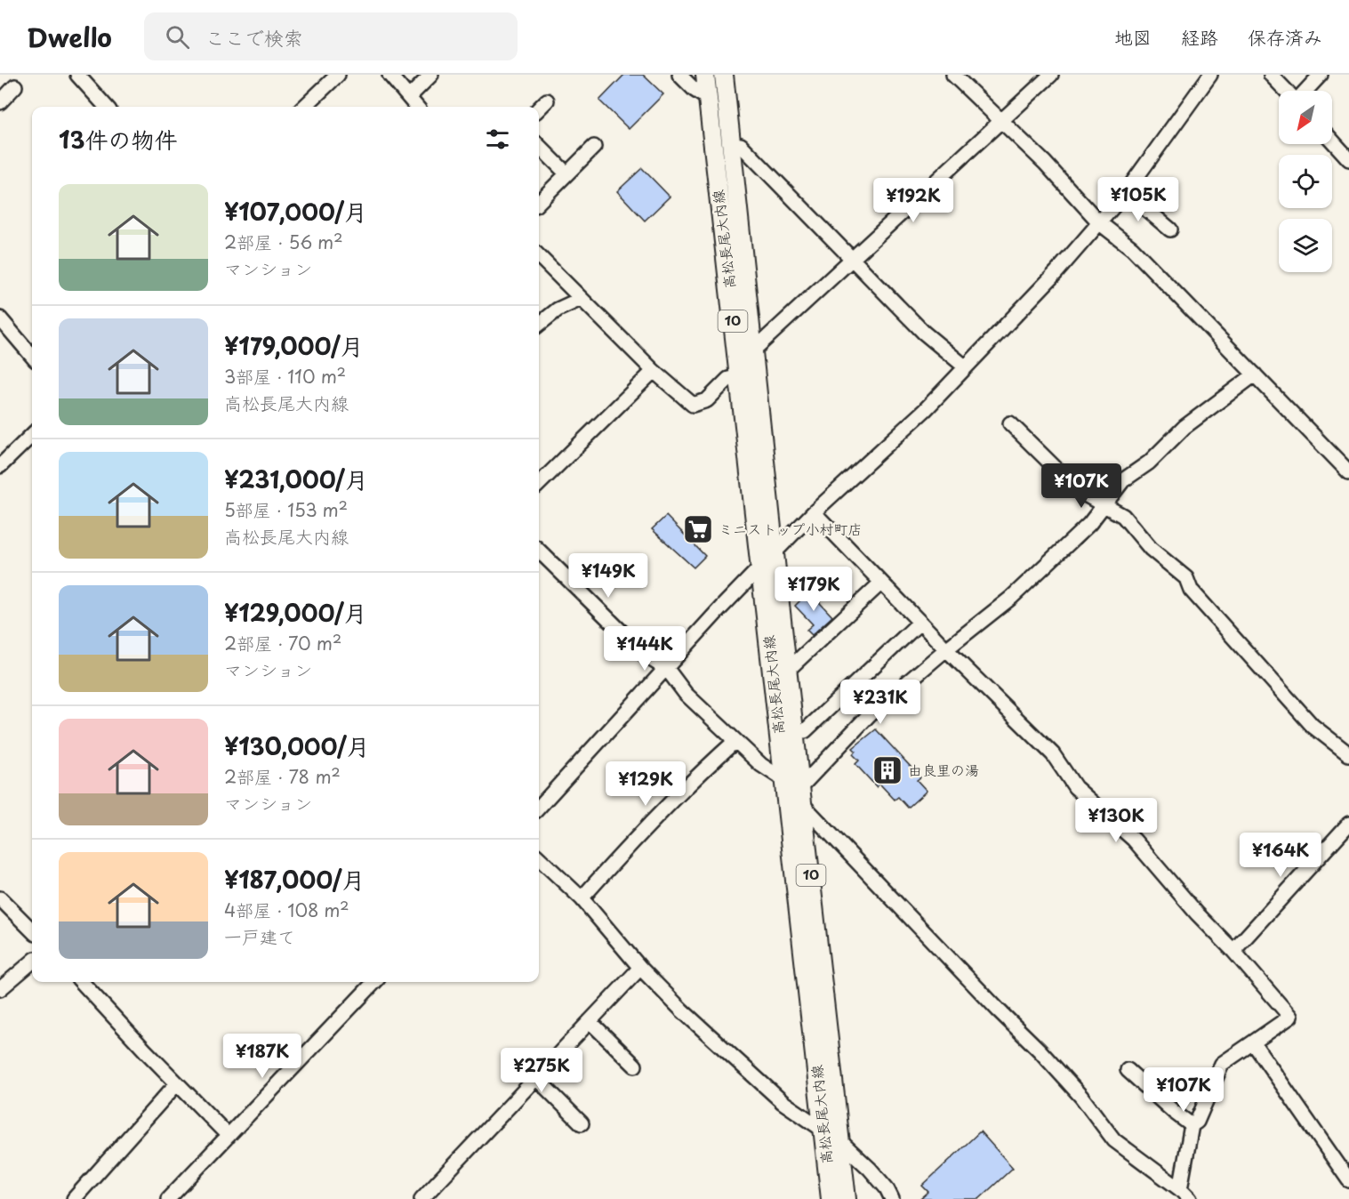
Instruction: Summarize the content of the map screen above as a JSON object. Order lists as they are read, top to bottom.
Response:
{
  "streets": {
    "main road": ["高松長尾大内線", "10"]
  },
  "places": {
    "supermarket": ["ミニストップ小村町店"],
    "building": ["由良里の湯"]
  },
  "north": "bottom left",
  "page": {
    "header": "Dwello",
    "search": "ここで検索",
    "nav": ["地図", "経路", "保存済み"],
    "heading": "13件の物件",
    "list": [
      {
        "name": "¥107,000/月",
        "note": "2部屋 · 56 m² · マンション"
      },
      {
        "name": "¥179,000/月",
        "note": "3部屋 · 110 m² · 高松長尾大内線"
      },
      {
        "name": "¥231,000/月",
        "note": "5部屋 · 153 m² · 高松長尾大内線"
      },
      {
        "name": "¥129,000/月",
        "note": "2部屋 · 70 m² · マンション"
      },
      {
        "name": "¥130,000/月",
        "note": "2部屋 · 78 m² · マンション"
      },
      {
        "name": "¥187,000/月",
        "note": "4部屋 · 108 m² · 一戸建て"
      }
    ],
    "price": [
      "¥105K",
      "¥192K",
      "¥107K",
      "¥149K",
      "¥179K",
      "¥144K",
      "¥231K",
      "¥129K",
      "¥130K",
      "¥164K",
      "¥187K",
      "¥275K",
      "¥107K"
    ]
  }
}
